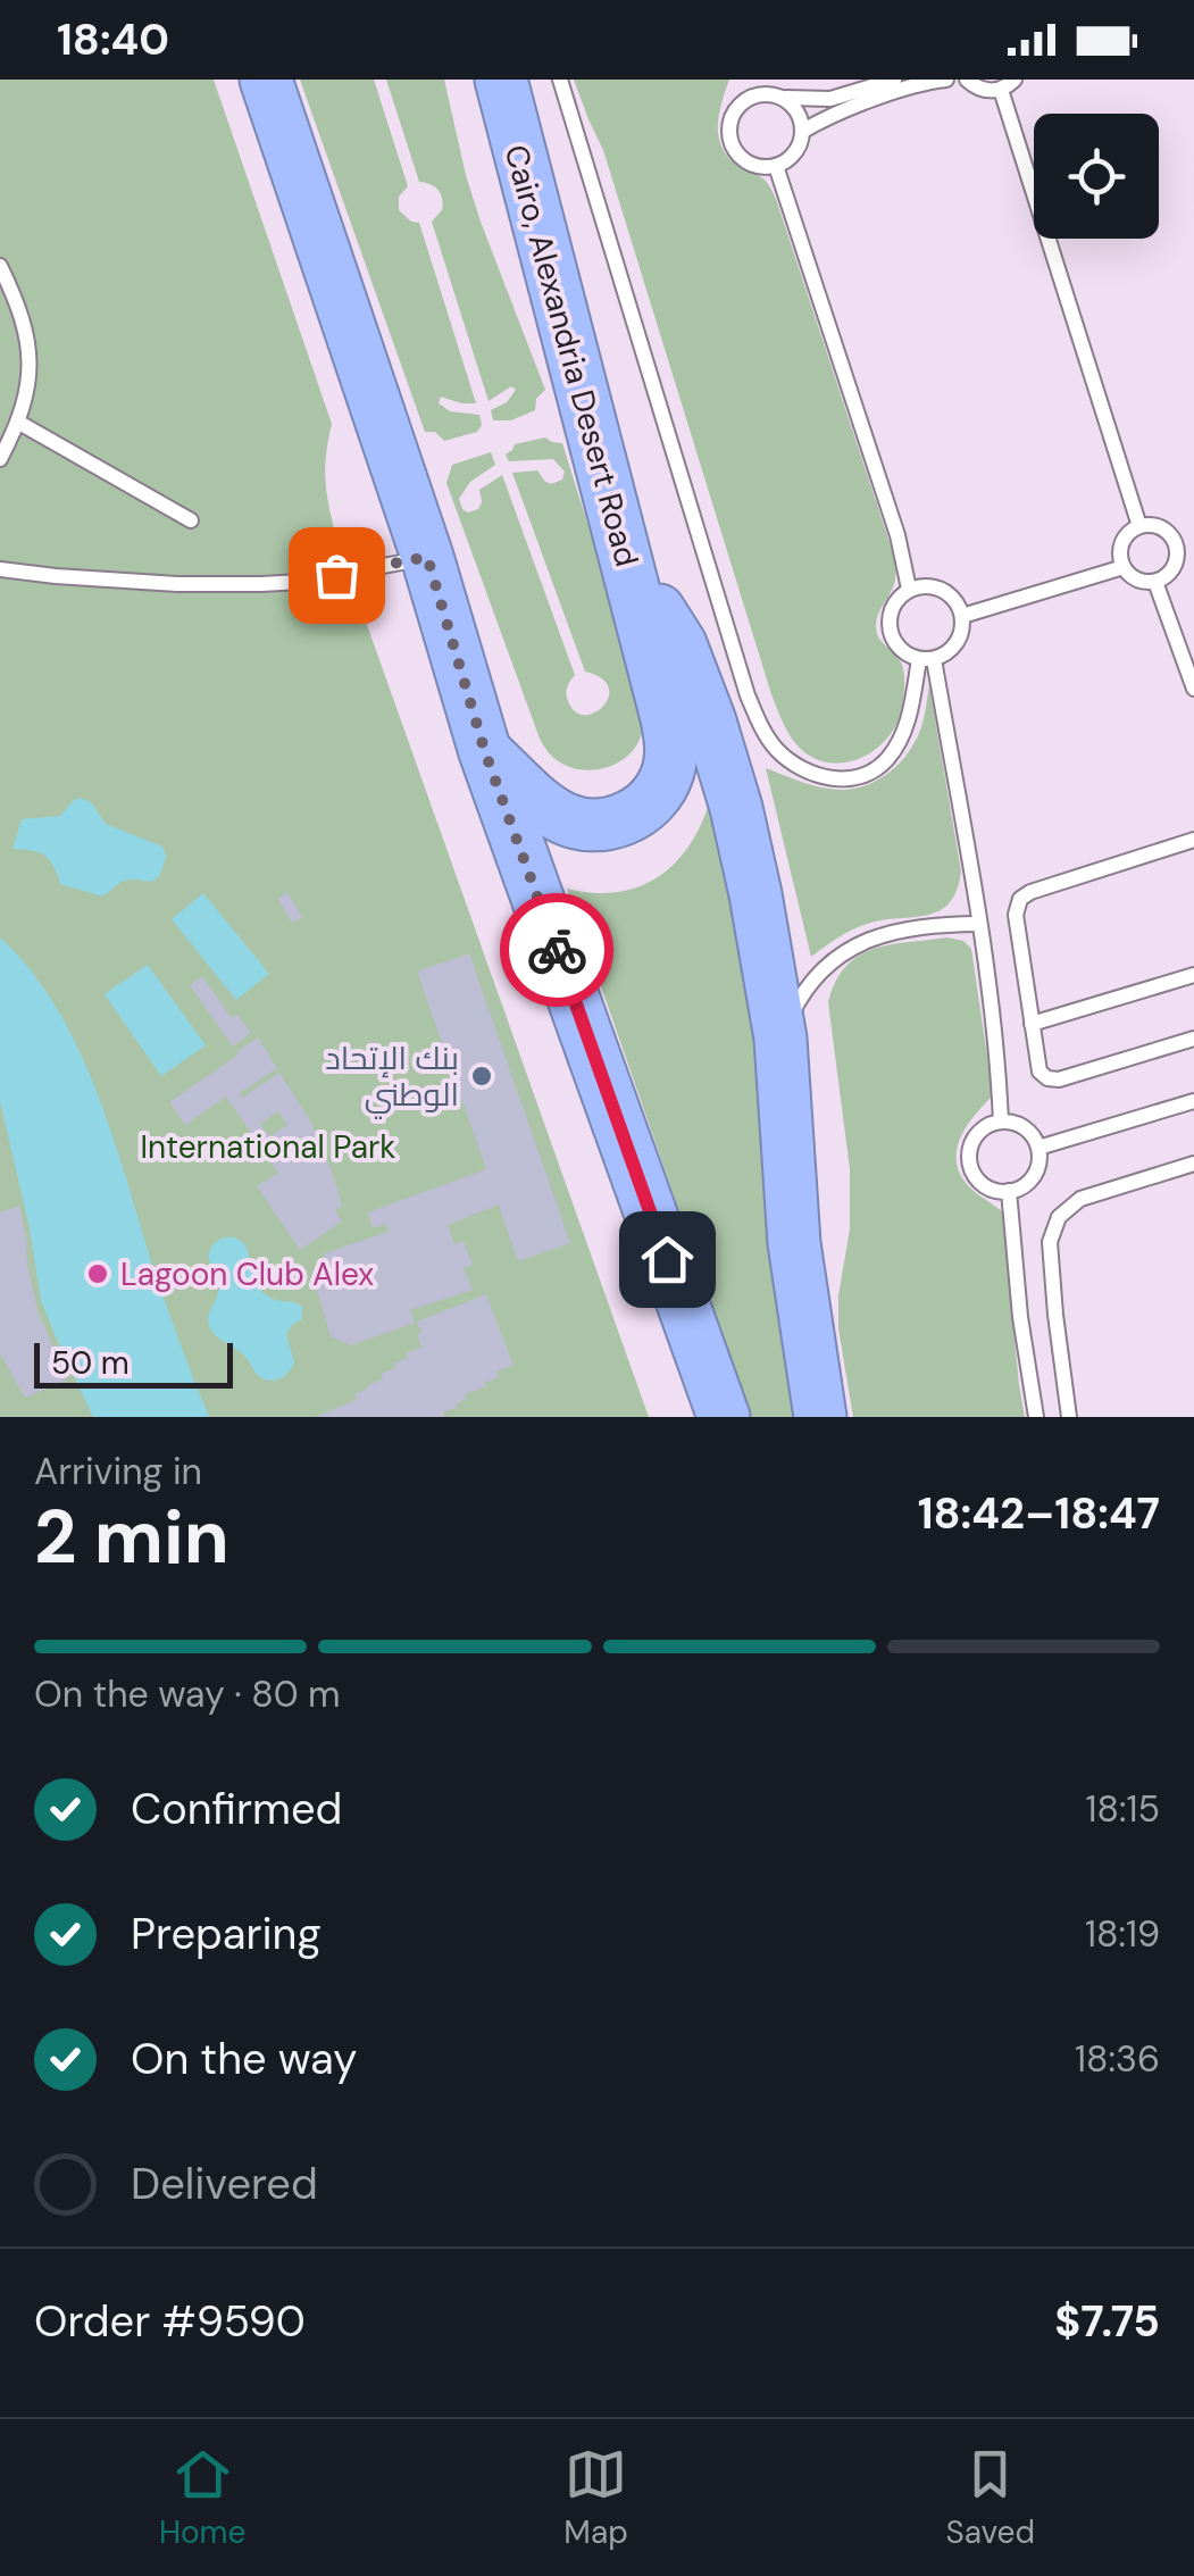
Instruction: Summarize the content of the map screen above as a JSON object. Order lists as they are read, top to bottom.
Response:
{
  "streets": {
    "highway": ["Cairo, Alexandria Desert Road"]
  },
  "parks": ["International Park"],
  "places": ["بنك الإتحاد الوطني", "Lagoon Club Alex"],
  "scale_bar": "50 m",
  "page": {
    "status": "18:40",
    "scale": "50 m",
    "heading": ["2 min", "Arriving in", "18:42–18:47"],
    "panel": ["Order #9590", "$7.75"],
    "bar": "On the way · 80 m",
    "list": [
      ["Confirmed", "18:15"],
      ["Preparing", "18:19"],
      ["On the way", "18:36"],
      "Delivered"
    ],
    "tabs": ["Home", "Map", "Saved"]
  }
}
